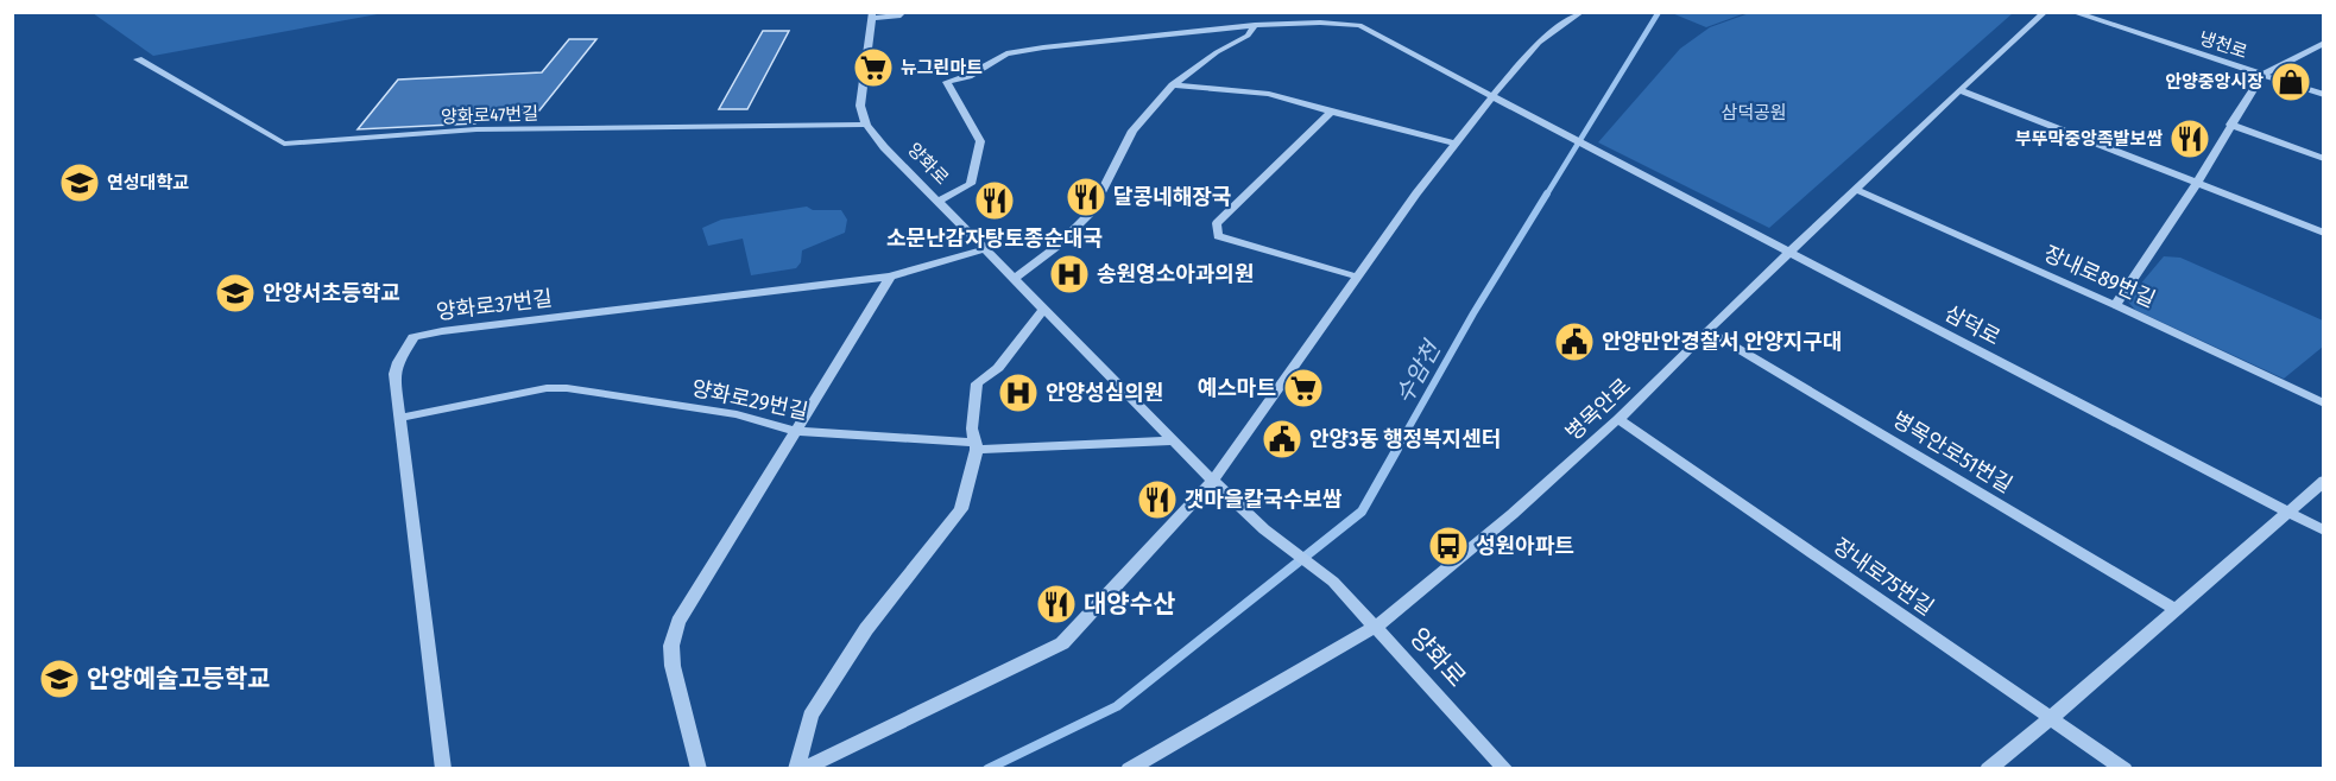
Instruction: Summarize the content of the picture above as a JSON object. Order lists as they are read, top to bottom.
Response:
{
  "streets": {
    "street": [
      "냉천로",
      "양화로47번길",
      "양화로",
      "장내로89번길",
      "양화로37번길",
      "삼덕로",
      "양화로29번길",
      "병목안로",
      "병목안로51번길",
      "장내로75번길"
    ]
  },
  "crossings": [
    ["양화로47번길", "양화로"],
    ["양화로", "양화로37번길"],
    ["양화로", "양화로29번길"],
    ["양화로", "병목안로"],
    ["장내로89번길", "병목안로"],
    ["양화로37번길", "양화로29번길"],
    ["삼덕로", "병목안로"],
    ["병목안로", "병목안로51번길"],
    ["병목안로", "장내로75번길"]
  ],
  "water": ["수암천"],
  "parks": ["삼덕공원"],
  "places": {
    "supermarket": ["뉴그린마트", "예스마트"],
    "shop": ["안양중앙시장"],
    "restaurant": [
      "부뚜막중앙족발보쌈",
      "달콩네해장국",
      "소문난감자탕토종순대국",
      "갯마을칼국수보쌈",
      "대양수산"
    ],
    "school or university": ["연성대학교", "안양서초등학교", "안양예술고등학교"],
    "hospital": ["송원영소아과의원", "안양성심의원"],
    "public building": ["안양만안경찰서 안양지구대", "안양3동 행정복지센터"],
    "bus stop": ["성원아파트"]
  }
}
